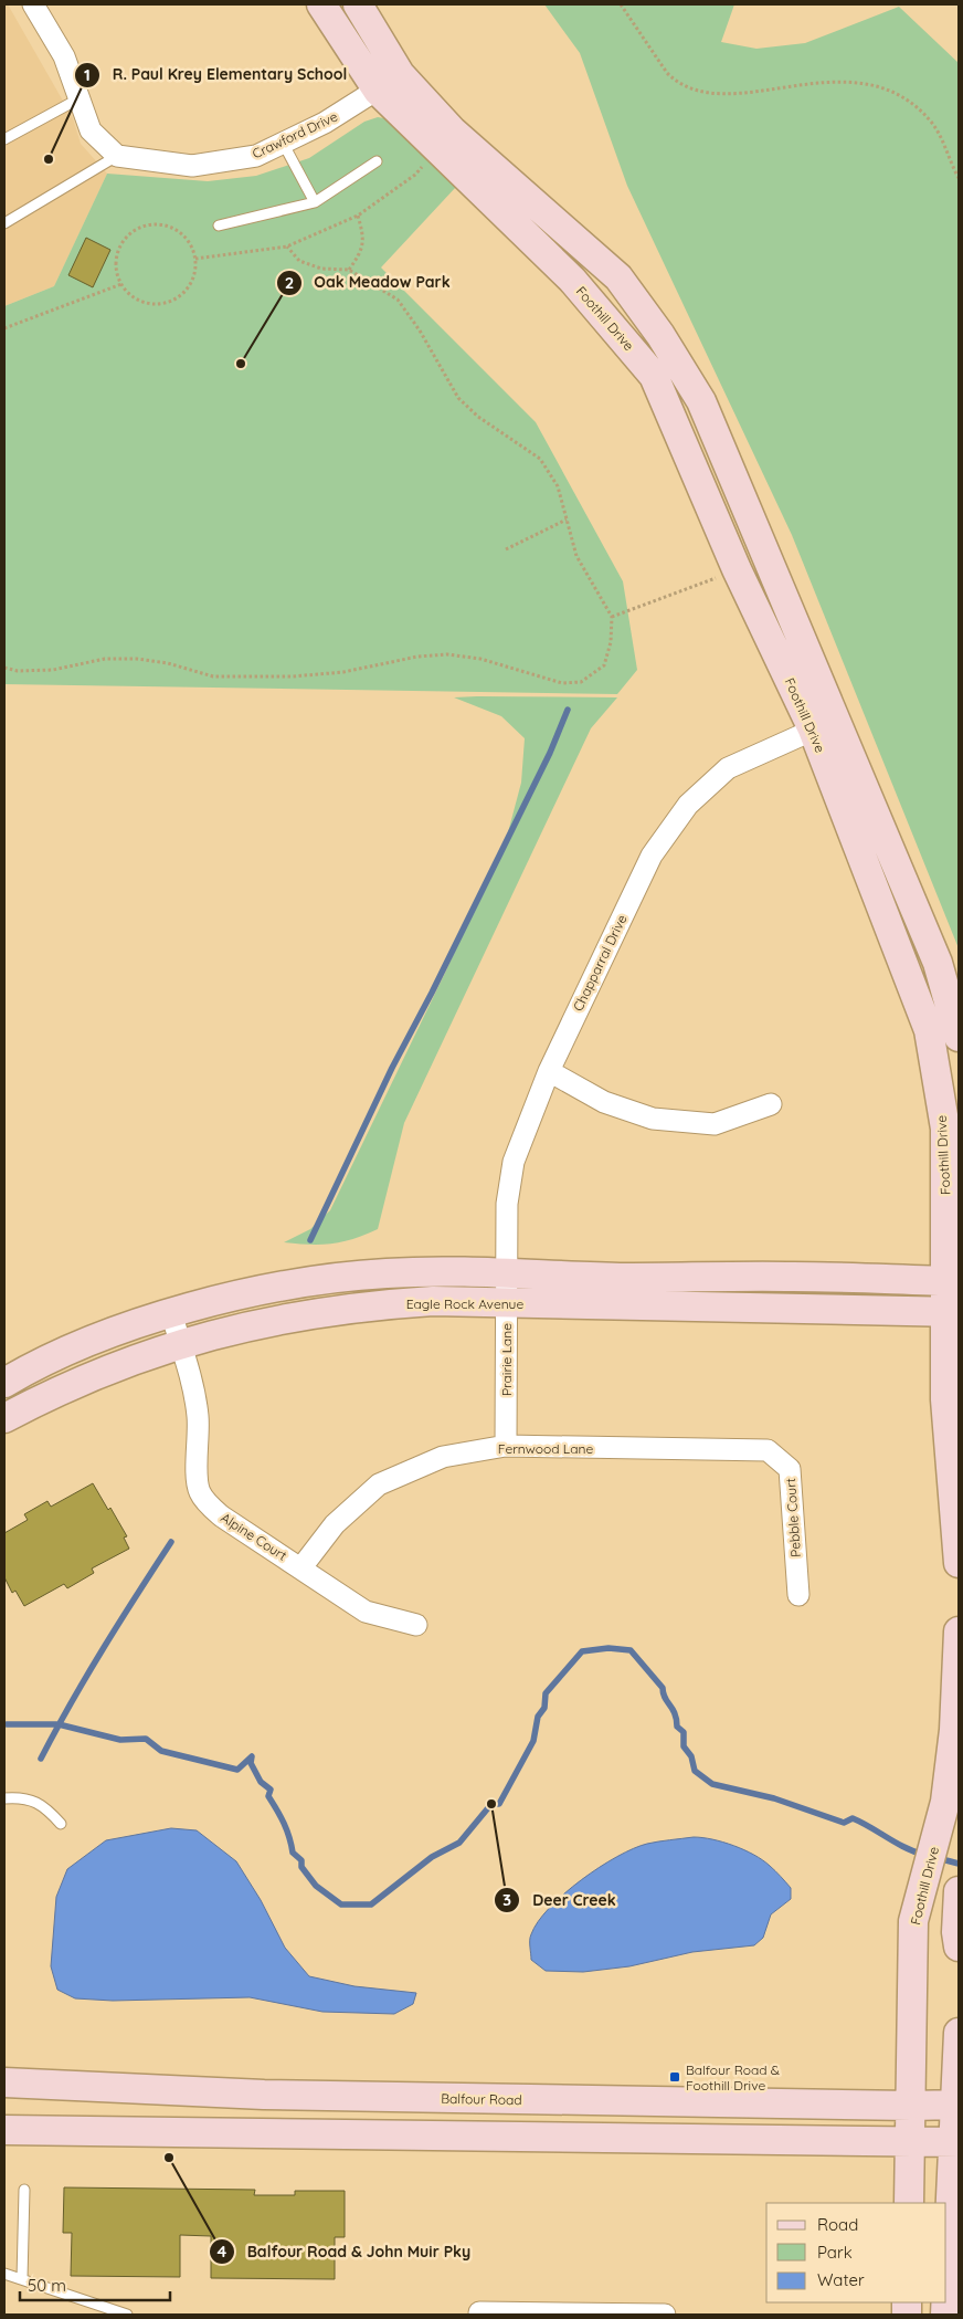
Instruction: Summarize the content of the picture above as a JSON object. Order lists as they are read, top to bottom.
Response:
{
  "streets": {
    "street": [
      "Crawford Drive",
      "Foothill Drive",
      "Chapparral Drive",
      "Eagle Rock Avenue",
      "Prairie Lane",
      "Fernwood Lane",
      "Pebble Court",
      "Alpine Court",
      "Balfour Road"
    ]
  },
  "crossings": [
    ["Crawford Drive", "Foothill Drive"],
    ["Foothill Drive", "Chapparral Drive"],
    ["Foothill Drive", "Eagle Rock Avenue"],
    ["Foothill Drive", "Balfour Road"],
    ["Chapparral Drive", "Prairie Lane"],
    ["Eagle Rock Avenue", "Prairie Lane"],
    ["Eagle Rock Avenue", "Alpine Court"],
    ["Prairie Lane", "Fernwood Lane"],
    ["Fernwood Lane", "Pebble Court"],
    ["Fernwood Lane", "Alpine Court"]
  ],
  "places": {
    "other": [
      "R. Paul Krey Elementary School",
      "Oak Meadow Park",
      "Deer Creek",
      "Balfour Road & John Muir Pky"
    ],
    "transit": ["Balfour Road & Foothill Drive"]
  },
  "legend": ["Road", "Park", "Water"],
  "scale_bar": "50 m"
}
